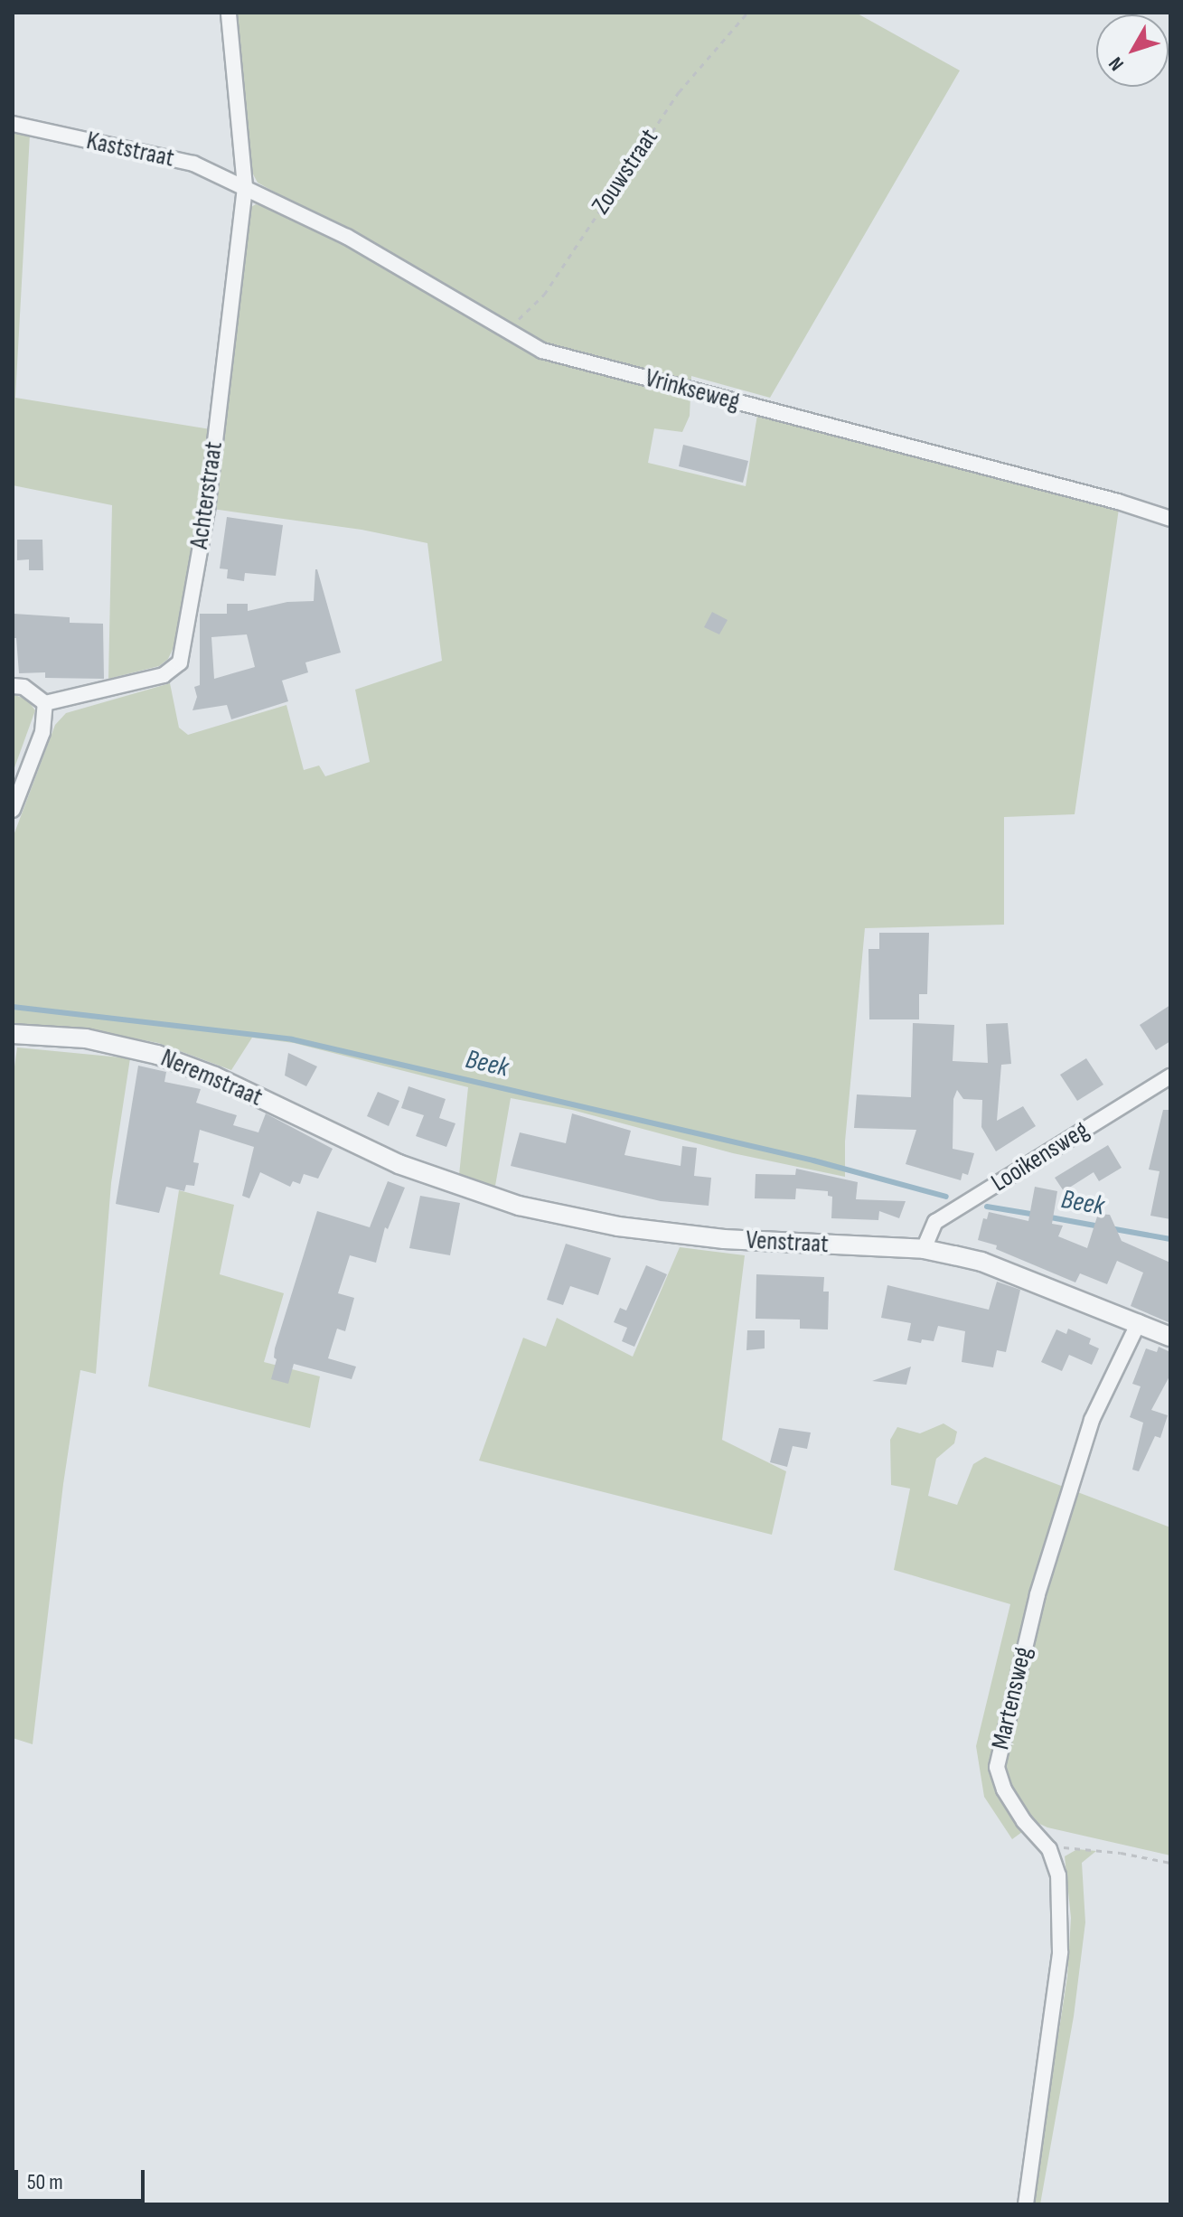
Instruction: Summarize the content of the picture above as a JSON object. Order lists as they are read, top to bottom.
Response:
{
  "streets": {
    "street": [
      "Kaststraat",
      "Vrinkseweg",
      "Achterstraat",
      "Neremstraat",
      "Looikensweg",
      "Venstraat",
      "Martensweg"
    ],
    "path": ["Zouwstraat"]
  },
  "crossings": [
    ["Kaststraat", "Vrinkseweg"],
    ["Kaststraat", "Achterstraat"],
    ["Zouwstraat", "Vrinkseweg"],
    ["Vrinkseweg", "Achterstraat"],
    ["Neremstraat", "Venstraat"],
    ["Looikensweg", "Venstraat"],
    ["Venstraat", "Martensweg"]
  ],
  "water": ["Beek"],
  "scale_bar": "50 m",
  "north": "bottom left"
}
